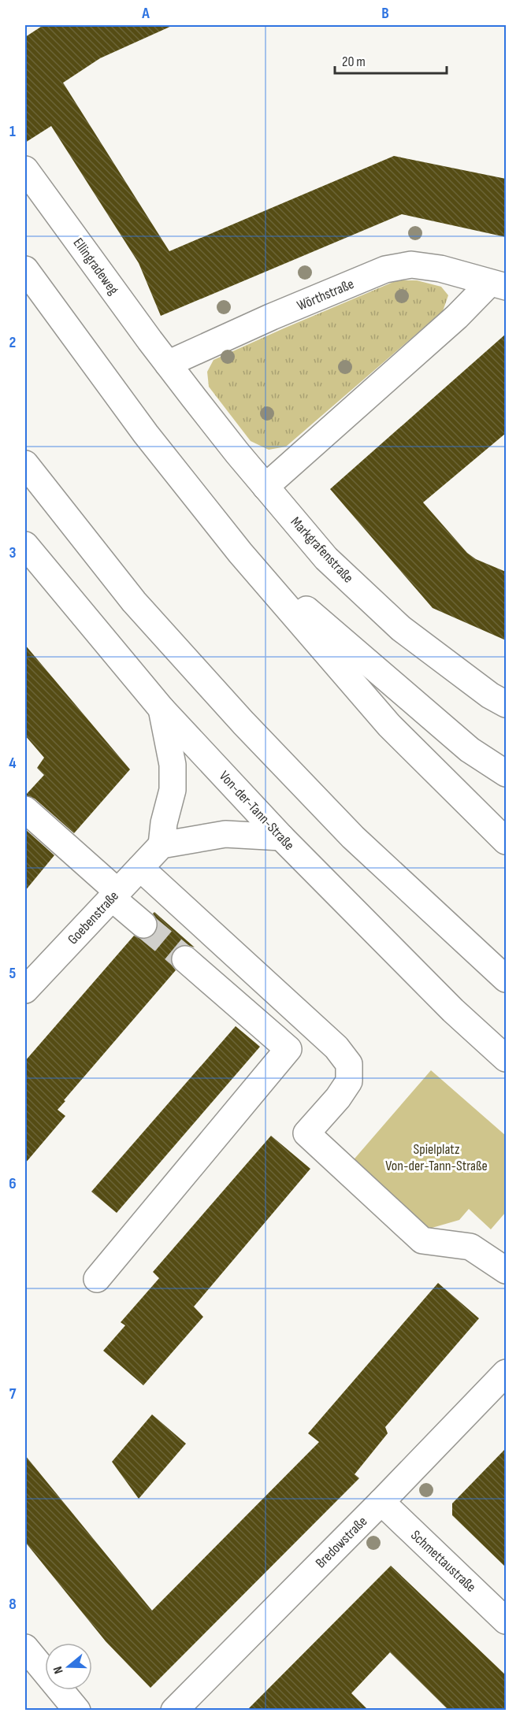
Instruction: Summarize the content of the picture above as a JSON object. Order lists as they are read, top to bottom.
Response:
{
  "streets": {
    "main road": [
      "Ellingradeweg",
      "Wörthstraße",
      "Markgrafenstraße",
      "Von-der-Tann-Straße",
      "Goebenstraße",
      "Bredowstraße",
      "Schmettaustraße"
    ]
  },
  "crossings": [
    ["Ellingradeweg", "Wörthstraße"],
    ["Ellingradeweg", "Markgrafenstraße"],
    ["Wörthstraße", "Markgrafenstraße"],
    ["Bredowstraße", "Schmettaustraße"]
  ],
  "parks": ["Spielplatz Von-der-Tann-Straße"],
  "scale_bar": "20 m",
  "north": "left",
  "grid": {
    "columns": ["A", "B"],
    "rows": [
      "1",
      "2",
      "3",
      "4",
      "5",
      "6",
      "7",
      "8"
    ]
  }
}
